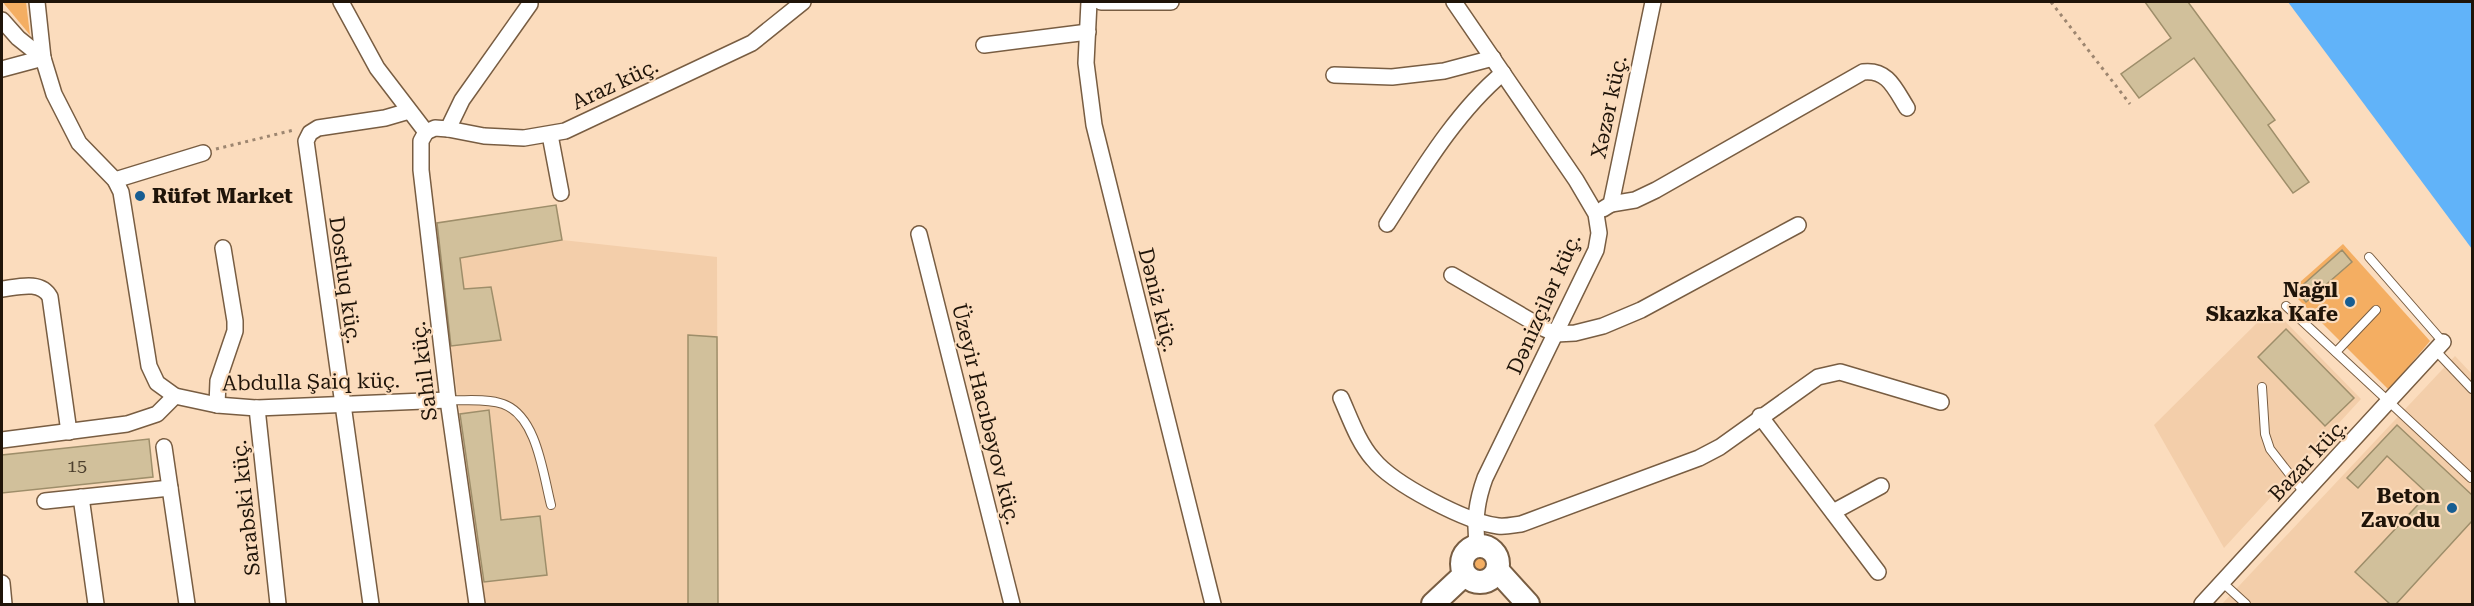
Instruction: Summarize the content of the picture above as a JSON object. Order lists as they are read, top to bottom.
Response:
{
  "streets": {
    "street": [
      "Araz küç.",
      "Xəzər küç.",
      "Dostluq küç.",
      "Dәniz küç.",
      "Dәnizçilәr küç.",
      "Sahil küç.",
      "Abdulla Şaiq küç.",
      "Üzeyir Hacıbəyov küç.",
      "Bazar küç.",
      "Sarabski küç."
    ]
  },
  "crossings": [
    ["Araz küç.", "Sahil küç."],
    ["Dostluq küç.", "Abdulla Şaiq küç."],
    ["Sahil küç.", "Abdulla Şaiq küç."],
    ["Abdulla Şaiq küç.", "Sarabski küç."]
  ],
  "places": ["Rüfət Market", "Nağıl Skazka Kafe", "Beton Zavodu"],
  "house_numbers": ["15"]
}
